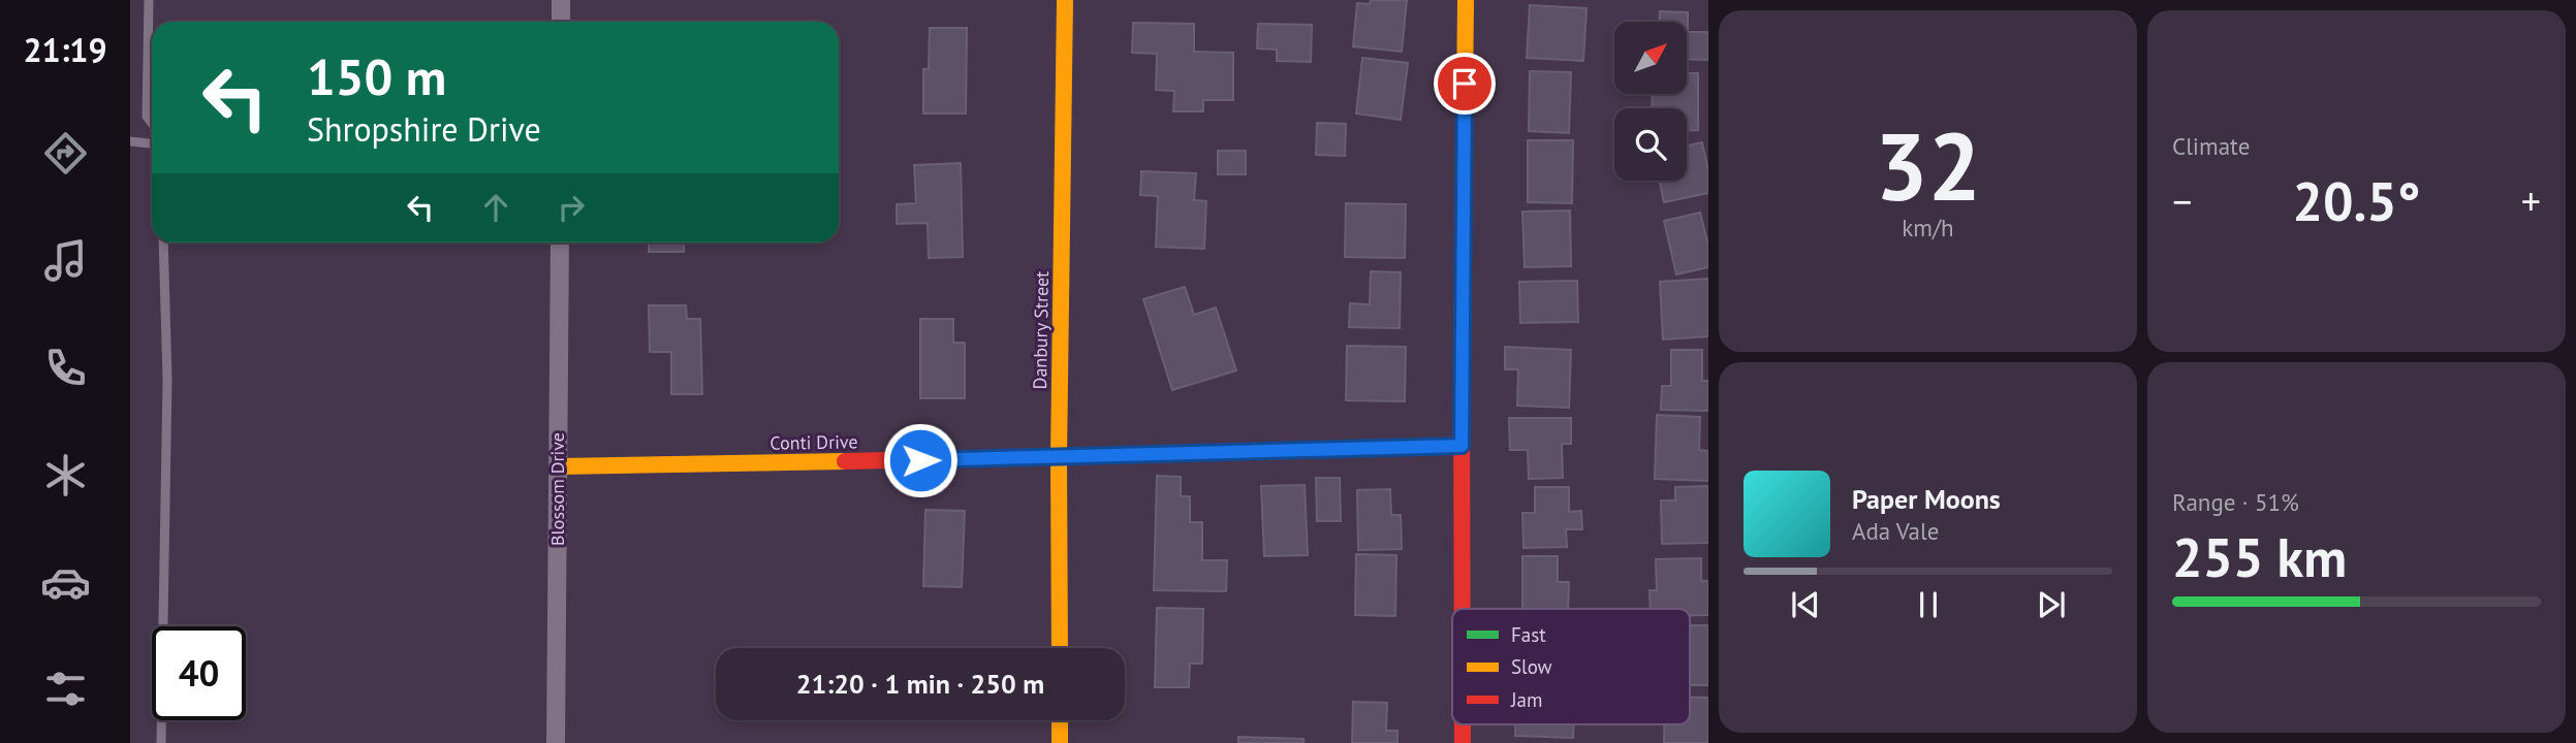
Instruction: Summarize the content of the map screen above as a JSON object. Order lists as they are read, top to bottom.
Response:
{
  "streets": {
    "street": ["Danbury Street", "Conti Drive", "Blossom Drive"]
  },
  "crossings": [
    ["Danbury Street", "Conti Drive"],
    ["Conti Drive", "Blossom Drive"]
  ],
  "legend": ["Fast", "Slow", "Jam"],
  "north": "top right",
  "page": {
    "tabs": "21:19",
    "tile": [
      ["32", "km/h"],
      "Climate",
      ["Range · 51%", "255 km"]
    ],
    "turn": ["150 m", "Shropshire Drive"],
    "heat": ["−", "20.5°", "+"],
    "song": ["Paper Moons", "Ada Vale"],
    "limit": "40",
    "trip": "21:20 · 1 min · 250 m"
  }
}
